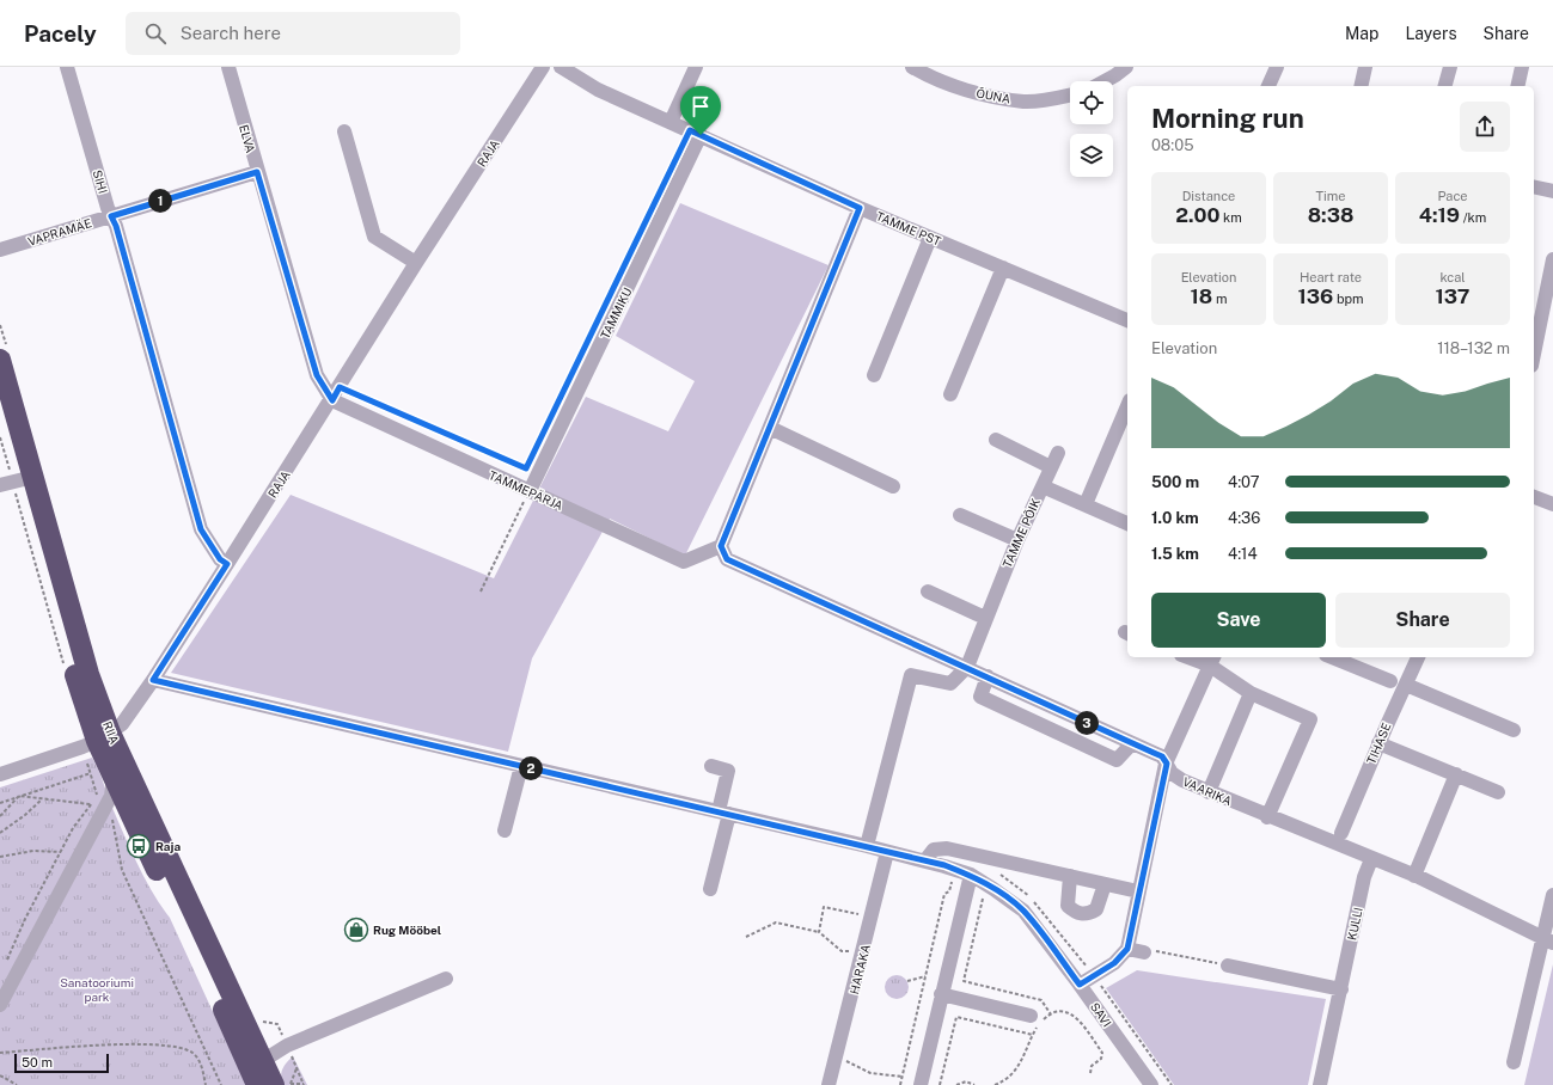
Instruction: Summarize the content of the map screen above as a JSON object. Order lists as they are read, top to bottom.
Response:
{
  "streets": {
    "highway": ["RIIA"],
    "street": [
      "ÕUNA",
      "ELVA",
      "RAJA",
      "SIHI",
      "TAMME PST",
      "VAPRAMÄE",
      "TAMMIKU",
      "TAMMEPÄRJA",
      "TAMME PÕIK",
      "TIHASE",
      "VAARIKA",
      "KULLI",
      "HARAKA",
      "SAVI"
    ]
  },
  "crossings": [
    ["ELVA", "RAJA"],
    ["ELVA", "VAPRAMÄE"],
    ["ELVA", "TAMMEPÄRJA"],
    ["RAJA", "SIHI"],
    ["RAJA", "TAMMEPÄRJA"],
    ["RAJA", "RIIA"],
    ["RAJA", "SAVI"],
    ["SIHI", "VAPRAMÄE"],
    ["TAMME PST", "TAMMIKU"],
    ["TAMMIKU", "TAMMEPÄRJA"],
    ["TAMMEPÄRJA", "VAARIKA"],
    ["TAMME PÕIK", "VAARIKA"],
    ["VAARIKA", "KULLI"],
    ["HARAKA", "SAVI"]
  ],
  "parks": ["Sanatooriumi park"],
  "places": {
    "bus stop": ["Raja"],
    "shop": ["Rug Mööbel"]
  },
  "scale_bar": "50 m",
  "page": {
    "header": "Pacely",
    "search": "Search here",
    "nav": ["Map", "Layers", "Share"],
    "heading": ["Morning run", "08:05"],
    "stats": [
      ["Distance", "2.00 km"],
      ["Time", "8:38"],
      ["Pace", "4:19 /km"],
      ["Elevation", "18 m"],
      ["Heart rate", "136 bpm"],
      ["kcal", "137"]
    ],
    "pins": ["1", "3", "2"],
    "chart": ["Elevation", "118–132 m"],
    "list": [
      {
        "name": "500 m",
        "note": "4:07"
      },
      {
        "name": "1.0 km",
        "note": "4:36"
      },
      {
        "name": "1.5 km",
        "note": "4:14"
      }
    ],
    "buttons": ["Save", "Share"],
    "scale": "50 m"
  }
}
